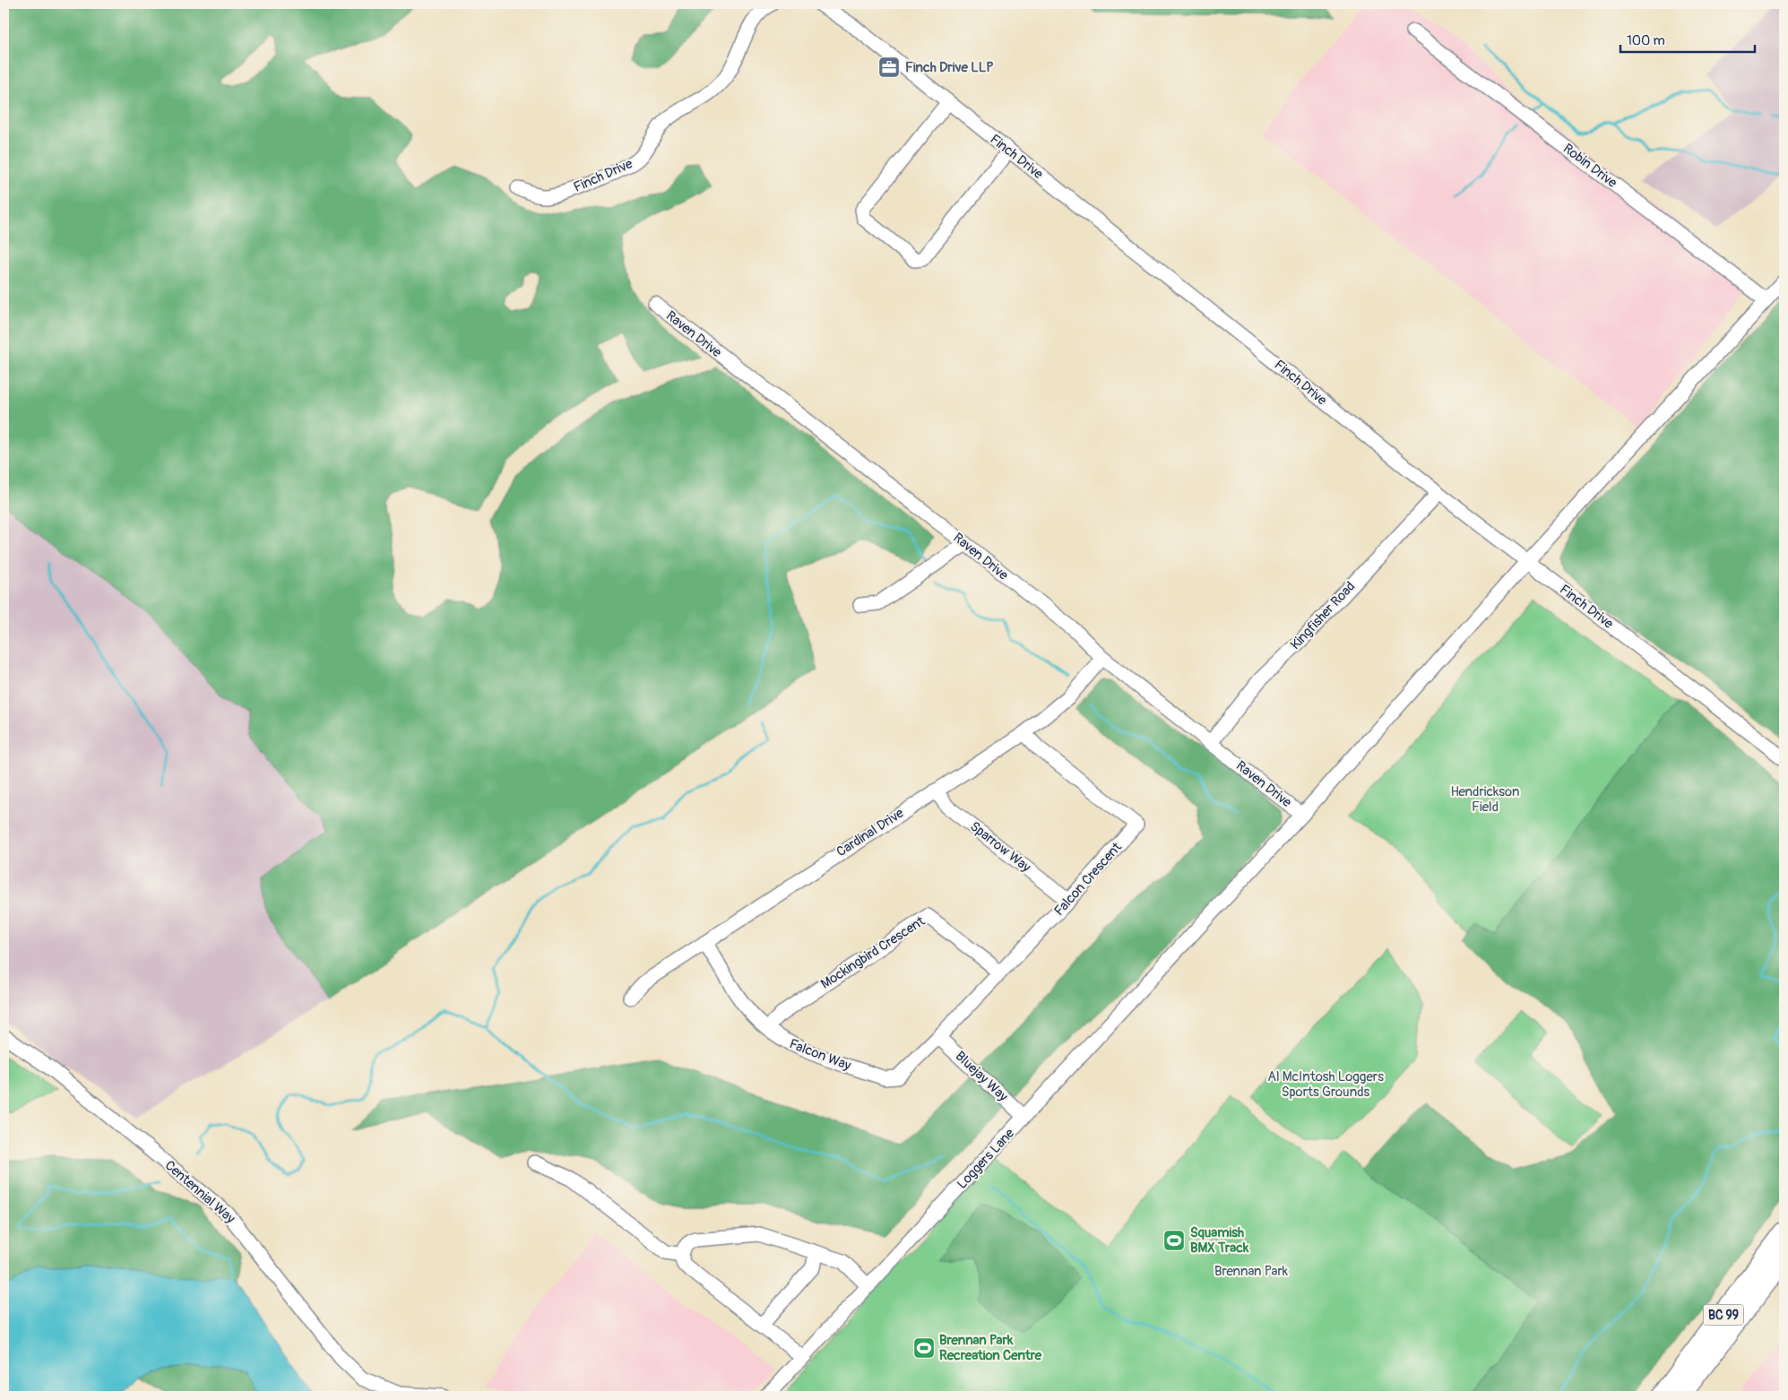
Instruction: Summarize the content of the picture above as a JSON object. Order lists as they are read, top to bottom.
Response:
{
  "streets": {
    "highway": ["BC 99"],
    "street": [
      "Finch Drive",
      "Robin Drive",
      "Raven Drive",
      "Kingfisher Road",
      "Cardinal Drive",
      "Sparrow Way",
      "Falcon Crescent",
      "Mockingbird Crescent",
      "Falcon Way",
      "Bluejay Way",
      "Loggers Lane",
      "Centennial Way"
    ]
  },
  "crossings": [
    ["Finch Drive", "Kingfisher Road"],
    ["Finch Drive", "Loggers Lane"],
    ["Robin Drive", "Loggers Lane"],
    ["Raven Drive", "Kingfisher Road"],
    ["Raven Drive", "Cardinal Drive"],
    ["Raven Drive", "Loggers Lane"],
    ["Cardinal Drive", "Sparrow Way"],
    ["Cardinal Drive", "Falcon Crescent"],
    ["Cardinal Drive", "Falcon Way"],
    ["Sparrow Way", "Falcon Crescent"],
    ["Falcon Crescent", "Mockingbird Crescent"],
    ["Falcon Crescent", "Falcon Way"],
    ["Falcon Crescent", "Bluejay Way"],
    ["Mockingbird Crescent", "Falcon Way"],
    ["Falcon Way", "Bluejay Way"],
    ["Bluejay Way", "Loggers Lane"]
  ],
  "parks": ["Hendrickson Field", "Al McIntosh Loggers Sports Grounds", "Brennan Park"],
  "places": {
    "office": ["Finch Drive LLP"],
    "sports": ["Squamish BMX Track", "Brennan Park Recreation Centre"]
  },
  "scale_bar": "100 m"
}
